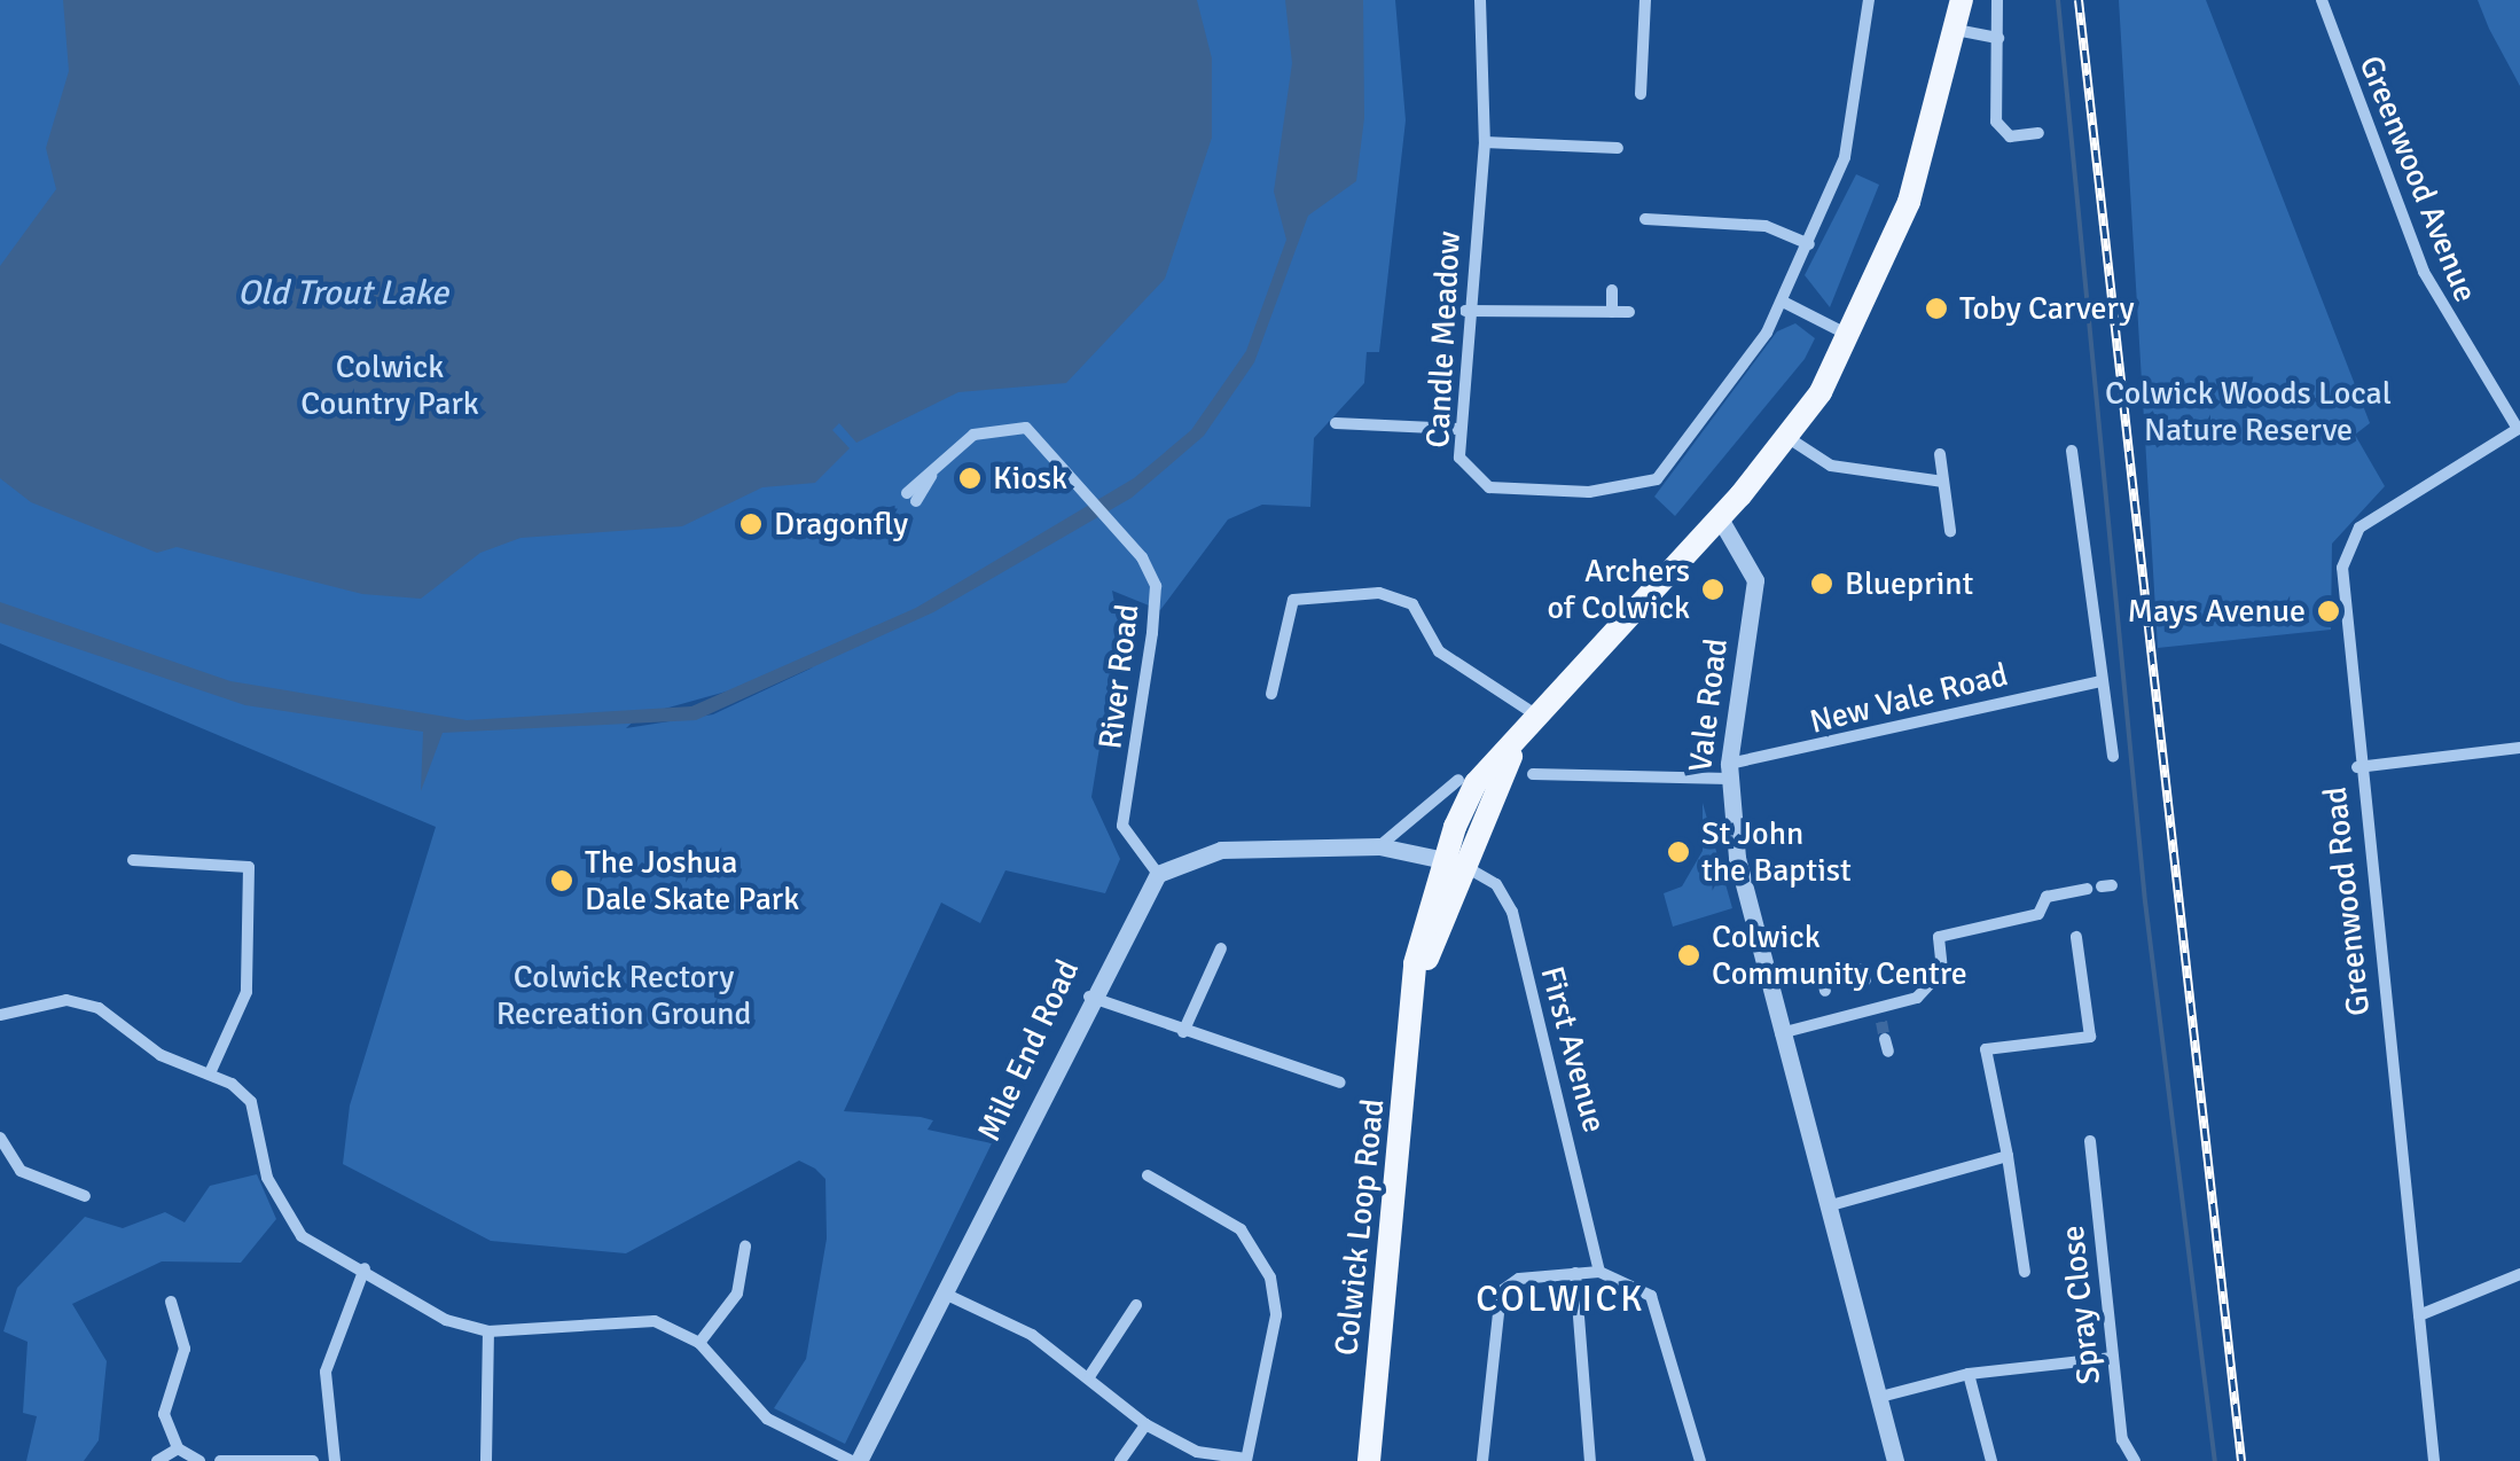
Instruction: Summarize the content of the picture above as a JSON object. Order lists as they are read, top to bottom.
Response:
{
  "streets": {
    "main road": ["Colwick Loop Road"],
    "street": [
      "Greenwood Avenue",
      "Candle Meadow",
      "River Road",
      "New Vale Road",
      "Vale Road",
      "Greenwood Road",
      "First Avenue",
      "Mile End Road",
      "Spray Close"
    ]
  },
  "crossings": [
    ["Greenwood Avenue", "Greenwood Road"],
    ["River Road", "Mile End Road"],
    ["New Vale Road", "Vale Road"],
    ["First Avenue", "Colwick Loop Road"]
  ],
  "districts": ["COLWICK"],
  "water": ["Old Trout Lake"],
  "parks": ["Colwick Country Park", "Colwick Woods Local Nature Reserve", "Colwick Rectory Recreation Ground"],
  "places": [
    "Toby Carvery",
    "Kiosk",
    "Dragonfly",
    "Blueprint",
    "Archers of Colwick",
    "Mays Avenue",
    "St John the Baptist",
    "The Joshua Dale Skate Park",
    "Colwick Community Centre"
  ]
}
